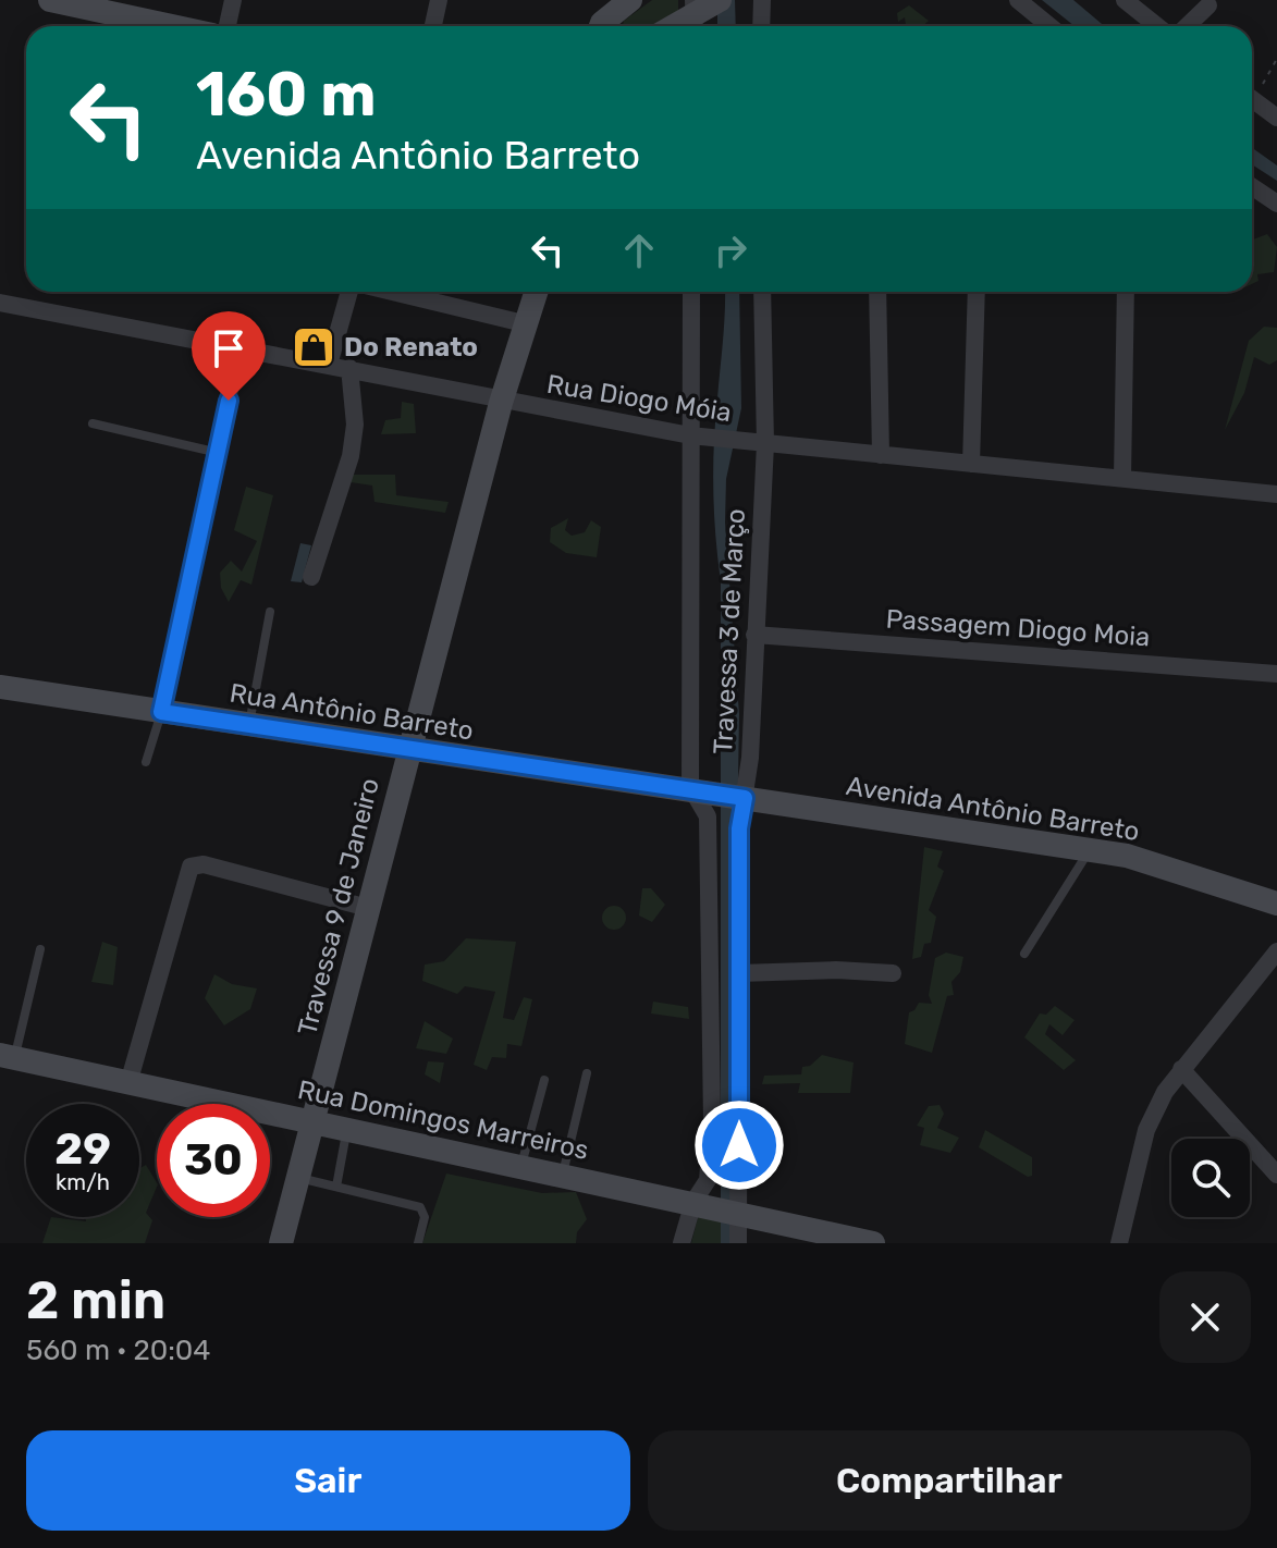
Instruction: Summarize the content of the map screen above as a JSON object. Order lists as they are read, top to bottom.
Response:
{
  "streets": {
    "main road": [
      "Rua Antônio Barreto",
      "Avenida Antônio Barreto",
      "Travessa 9 de Janeiro",
      "Rua Domingos Marreiros"
    ],
    "street": ["Rua Diogo Móia", "Passagem Diogo Moia", "Travessa 3 de Março"]
  },
  "crossings": [
    ["Rua Diogo Móia", "Travessa 3 de Março"],
    ["Rua Diogo Móia", "Travessa 9 de Janeiro"],
    ["Passagem Diogo Moia", "Travessa 3 de Março"],
    ["Travessa 3 de Março", "Rua Antônio Barreto"],
    ["Travessa 3 de Março", "Avenida Antônio Barreto"],
    ["Travessa 3 de Março", "Rua Domingos Marreiros"],
    ["Rua Antônio Barreto", "Avenida Antônio Barreto"],
    ["Rua Antônio Barreto", "Travessa 9 de Janeiro"],
    ["Travessa 9 de Janeiro", "Rua Domingos Marreiros"]
  ],
  "places": {
    "shop": ["Do Renato"]
  },
  "page": {
    "turn": ["160 m", "Avenida Antônio Barreto"],
    "speed": "29 km/h",
    "limit": "30",
    "heading": ["2 min", "560 m · 20:04"],
    "buttons": ["Sair", "Compartilhar"]
  }
}
